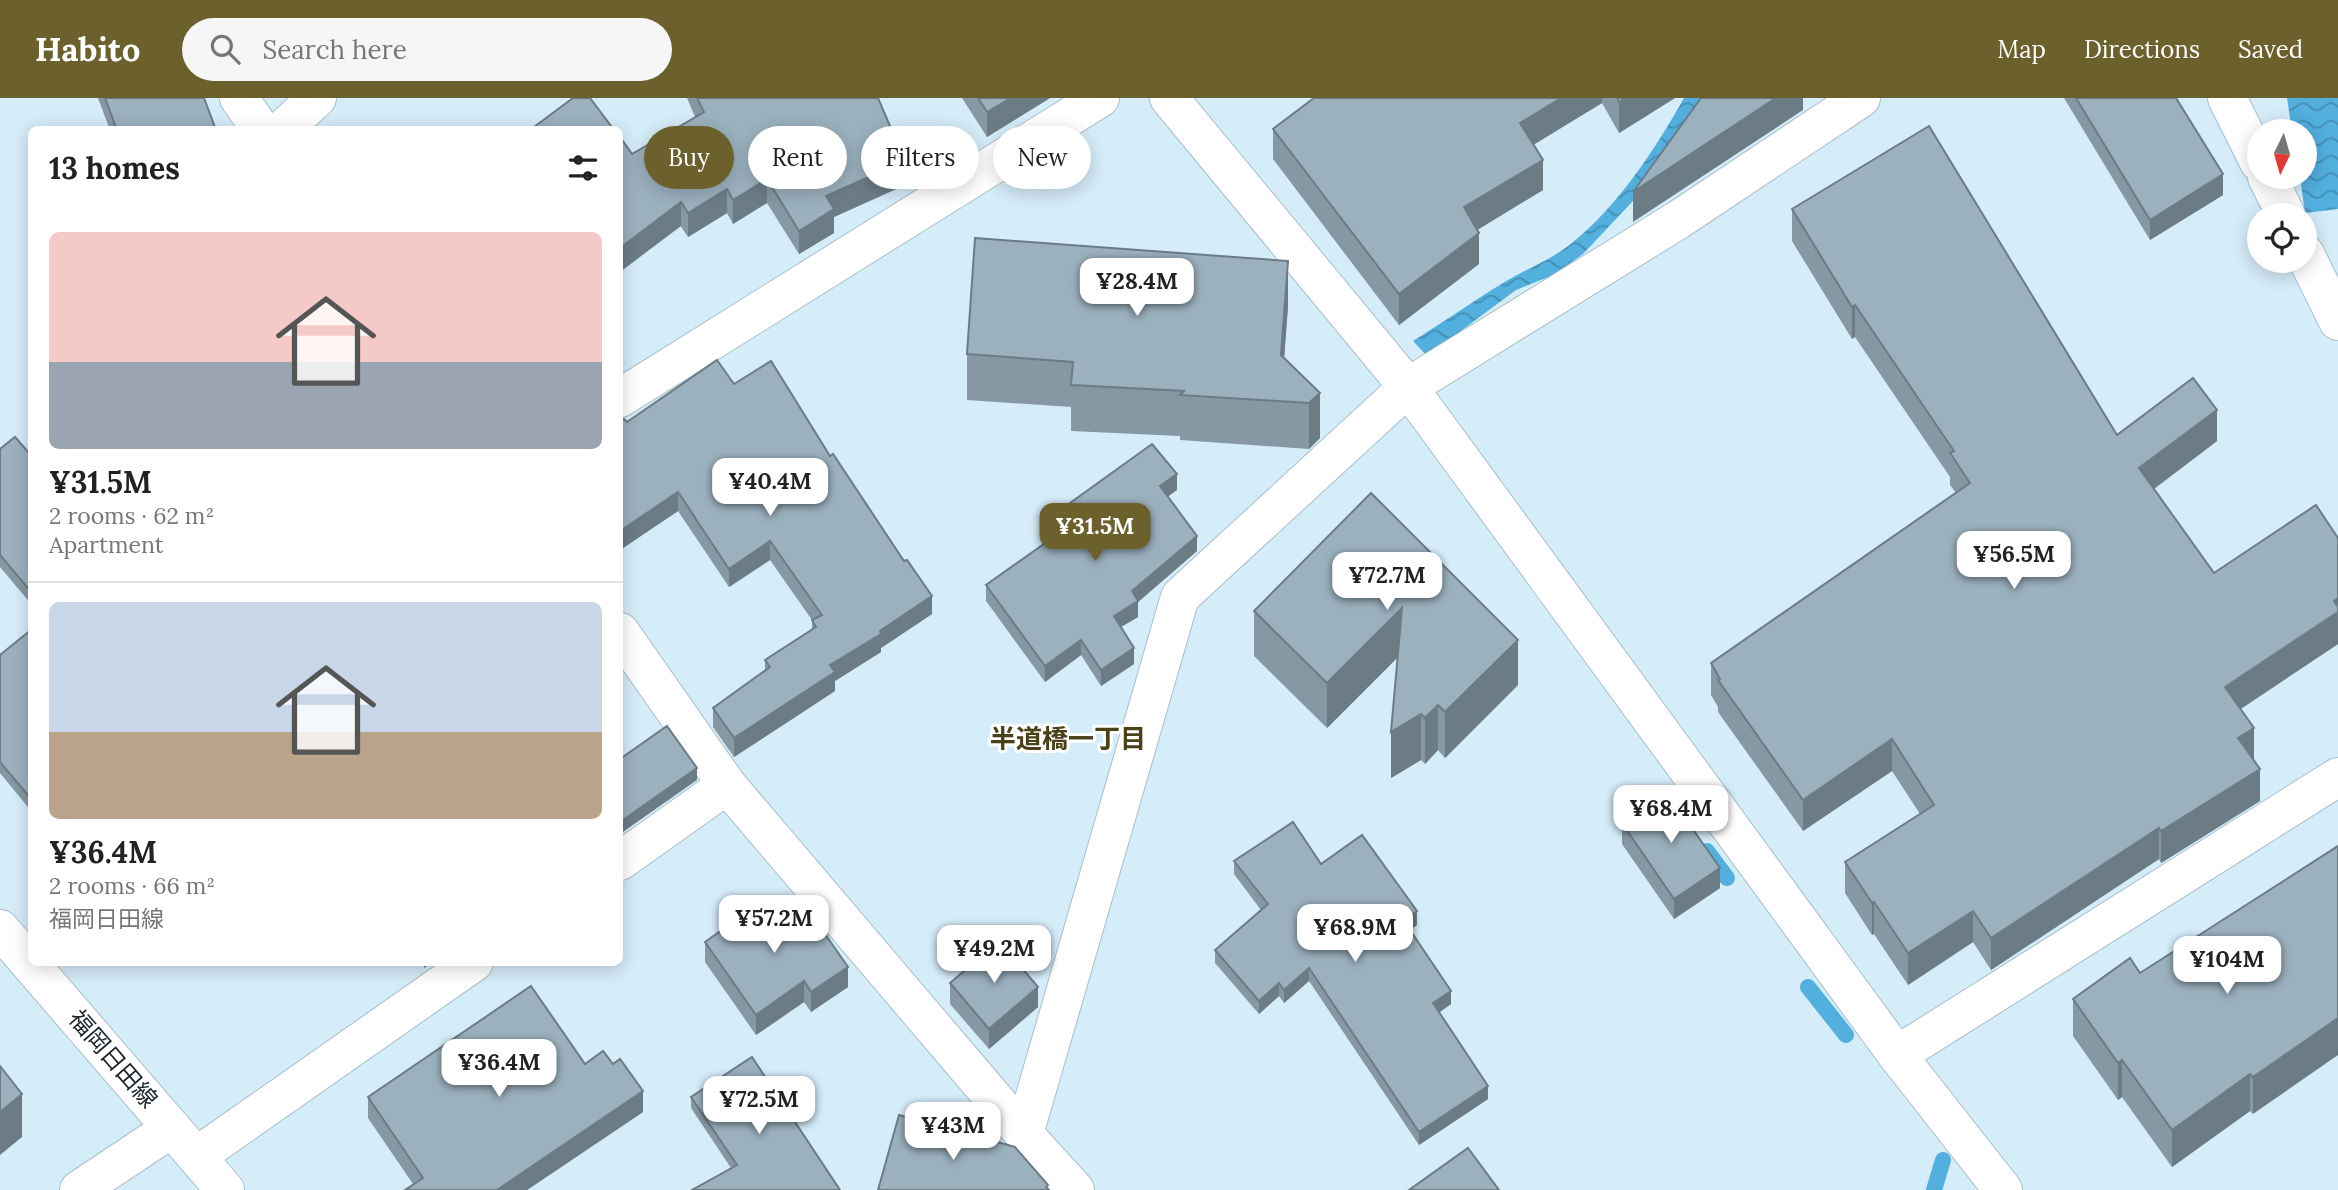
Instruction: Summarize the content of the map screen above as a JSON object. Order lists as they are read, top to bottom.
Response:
{
  "streets": {
    "street": ["福岡日田線"]
  },
  "districts": ["半道橋一丁目"],
  "north": "bottom",
  "page": {
    "header": "Habito",
    "search": "Search here",
    "nav": ["Map", "Directions", "Saved"],
    "chip": [
      "Buy",
      "Rent",
      "Filters",
      "New"
    ],
    "heading": "13 homes",
    "list": [
      {
        "name": "¥31.5M",
        "note": "2 rooms · 62 m² · Apartment"
      },
      {
        "name": "¥36.4M",
        "note": "2 rooms · 66 m² · 福岡日田線"
      }
    ],
    "price": [
      "¥28.4M",
      "¥40.4M",
      "¥31.5M",
      "¥56.5M",
      "¥72.7M",
      "¥68.4M",
      "¥57.2M",
      "¥68.9M",
      "¥49.2M",
      "¥104M",
      "¥36.4M",
      "¥72.5M",
      "¥43M"
    ]
  }
}
